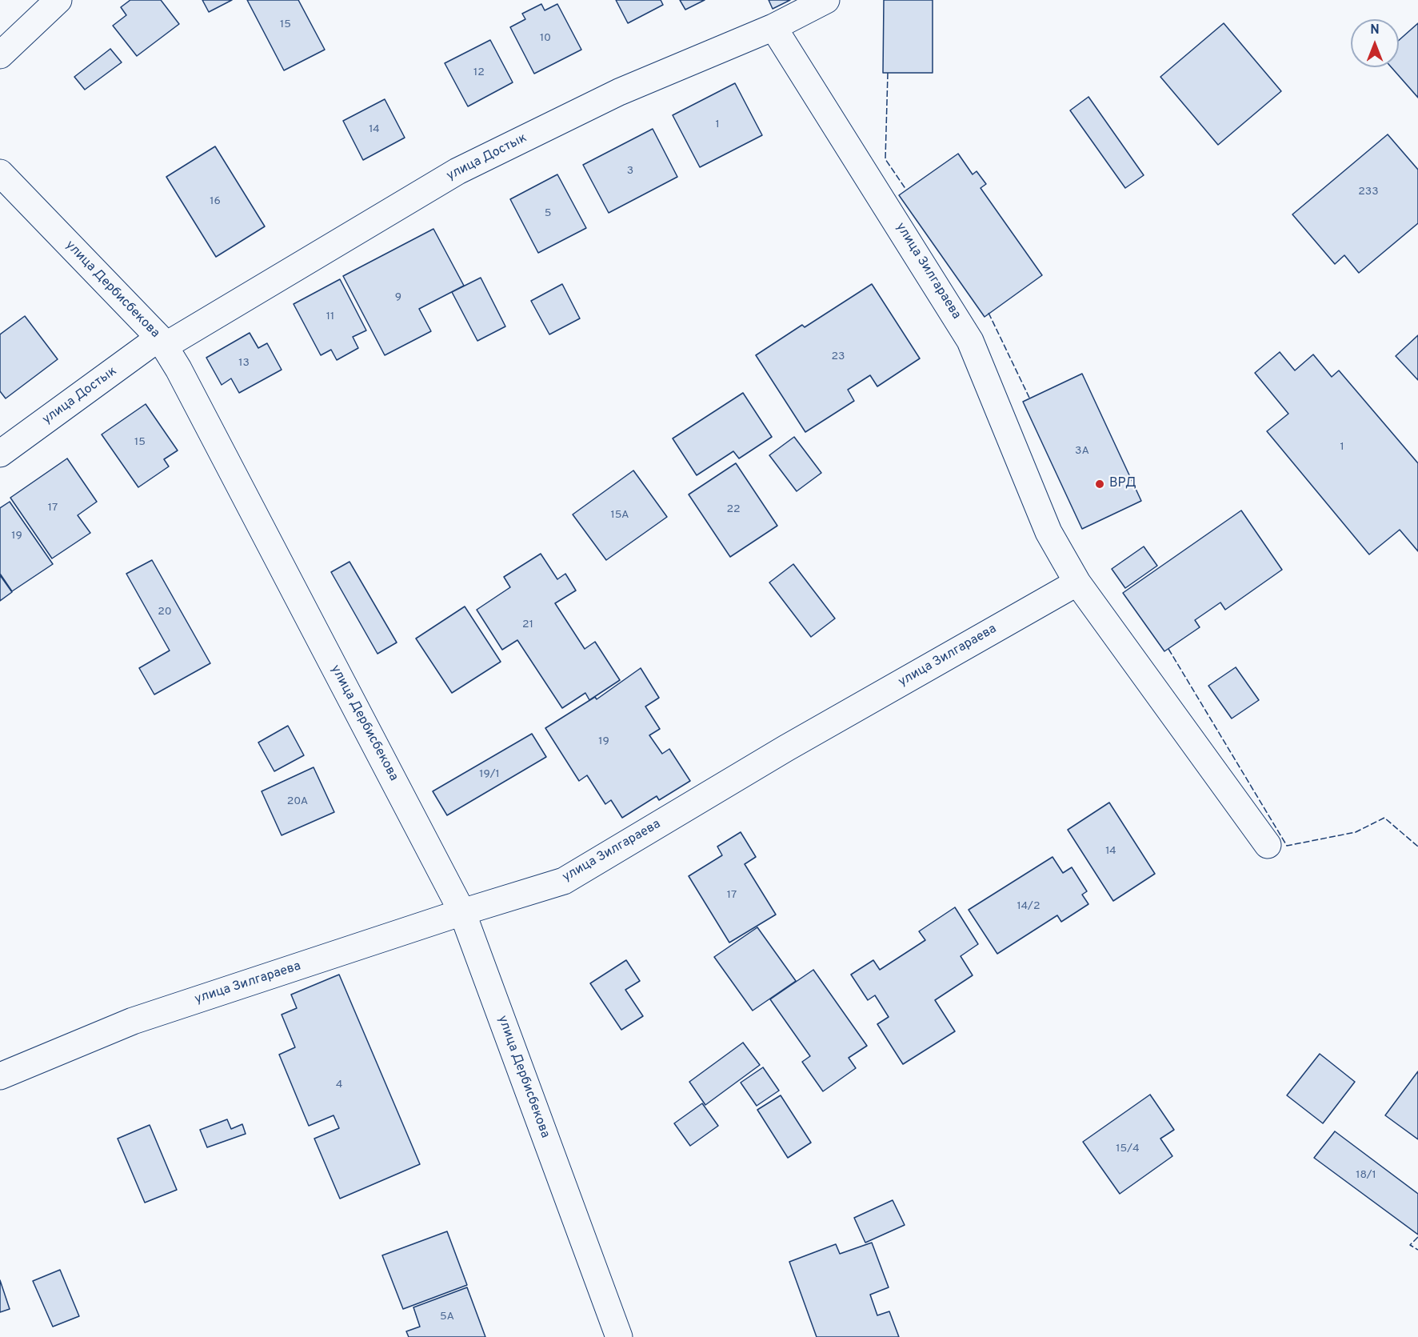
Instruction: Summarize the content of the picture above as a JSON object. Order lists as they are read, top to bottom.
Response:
{
  "streets": {
    "street": ["улица Достык", "улица Зилгараева", "улица Дербисбекова"]
  },
  "crossings": [
    ["улица Достык", "улица Зилгараева"],
    ["улица Достык", "улица Дербисбекова"],
    ["улица Зилгараева", "улица Дербисбекова"]
  ],
  "places": ["ВРД"],
  "house_numbers": [
    "15",
    "10",
    "12",
    "1",
    "14",
    "3",
    "233",
    "16",
    "5",
    "9",
    "11",
    "23",
    "13",
    "15",
    "1",
    "3А",
    "17",
    "22",
    "15А",
    "19",
    "20",
    "21",
    "19",
    "19/1",
    "20А",
    "14",
    "17",
    "14/2",
    "4",
    "15/4",
    "18/1",
    "5А"
  ],
  "north": "top"
}
